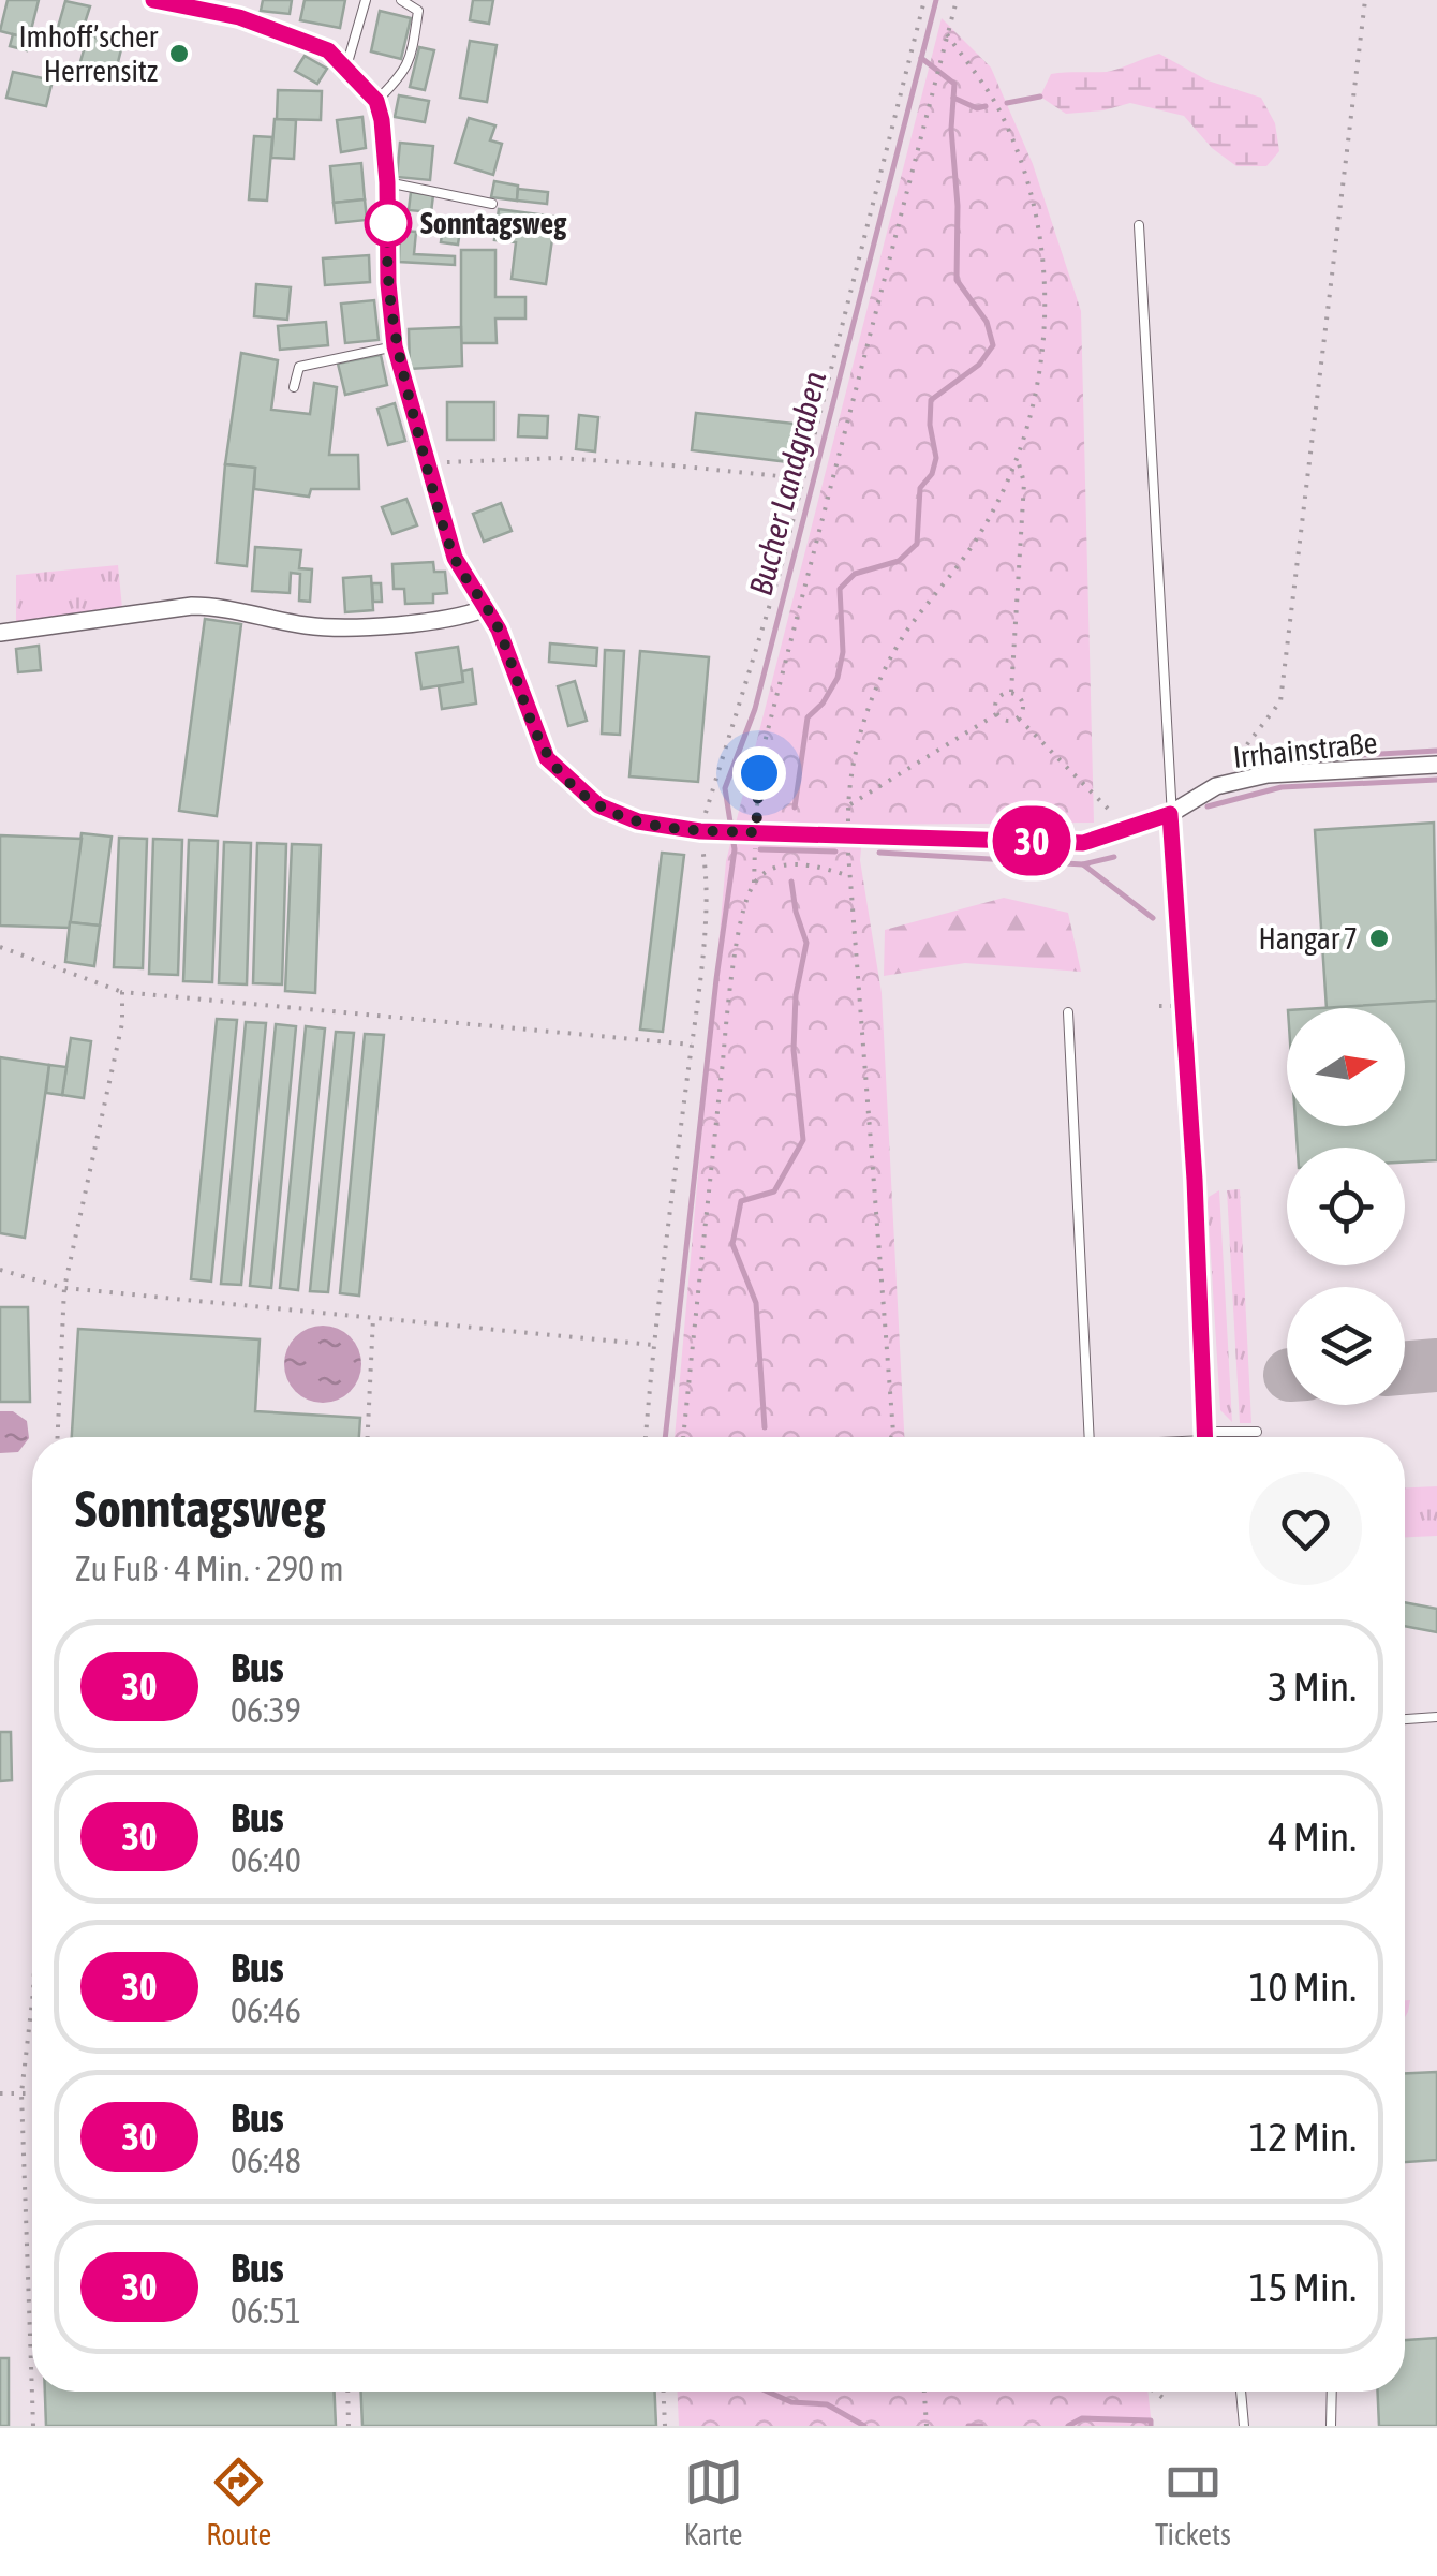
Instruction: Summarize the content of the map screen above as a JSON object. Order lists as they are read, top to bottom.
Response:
{
  "streets": {
    "street": ["Irrhainstraße"]
  },
  "water": ["Bucher Landgraben"],
  "places": ["Imhoff’scher Herrensitz", "Sonntagsweg", "Hangar 7"],
  "lines": ["bus line 30"],
  "north": "right",
  "page": {
    "on_map": "30",
    "heading": ["Sonntagsweg", "Zu Fuß · 4 Min. · 290 m"],
    "list": [
      {
        "mark": "30",
        "name": "Bus",
        "note": "06:39",
        "value": "3 Min."
      },
      {
        "mark": "30",
        "name": "Bus",
        "note": "06:40",
        "value": "4 Min."
      },
      {
        "mark": "30",
        "name": "Bus",
        "note": "06:46",
        "value": "10 Min."
      },
      {
        "mark": "30",
        "name": "Bus",
        "note": "06:48",
        "value": "12 Min."
      },
      {
        "mark": "30",
        "name": "Bus",
        "note": "06:51",
        "value": "15 Min."
      }
    ],
    "tabs": ["Route", "Karte", "Tickets"]
  }
}
